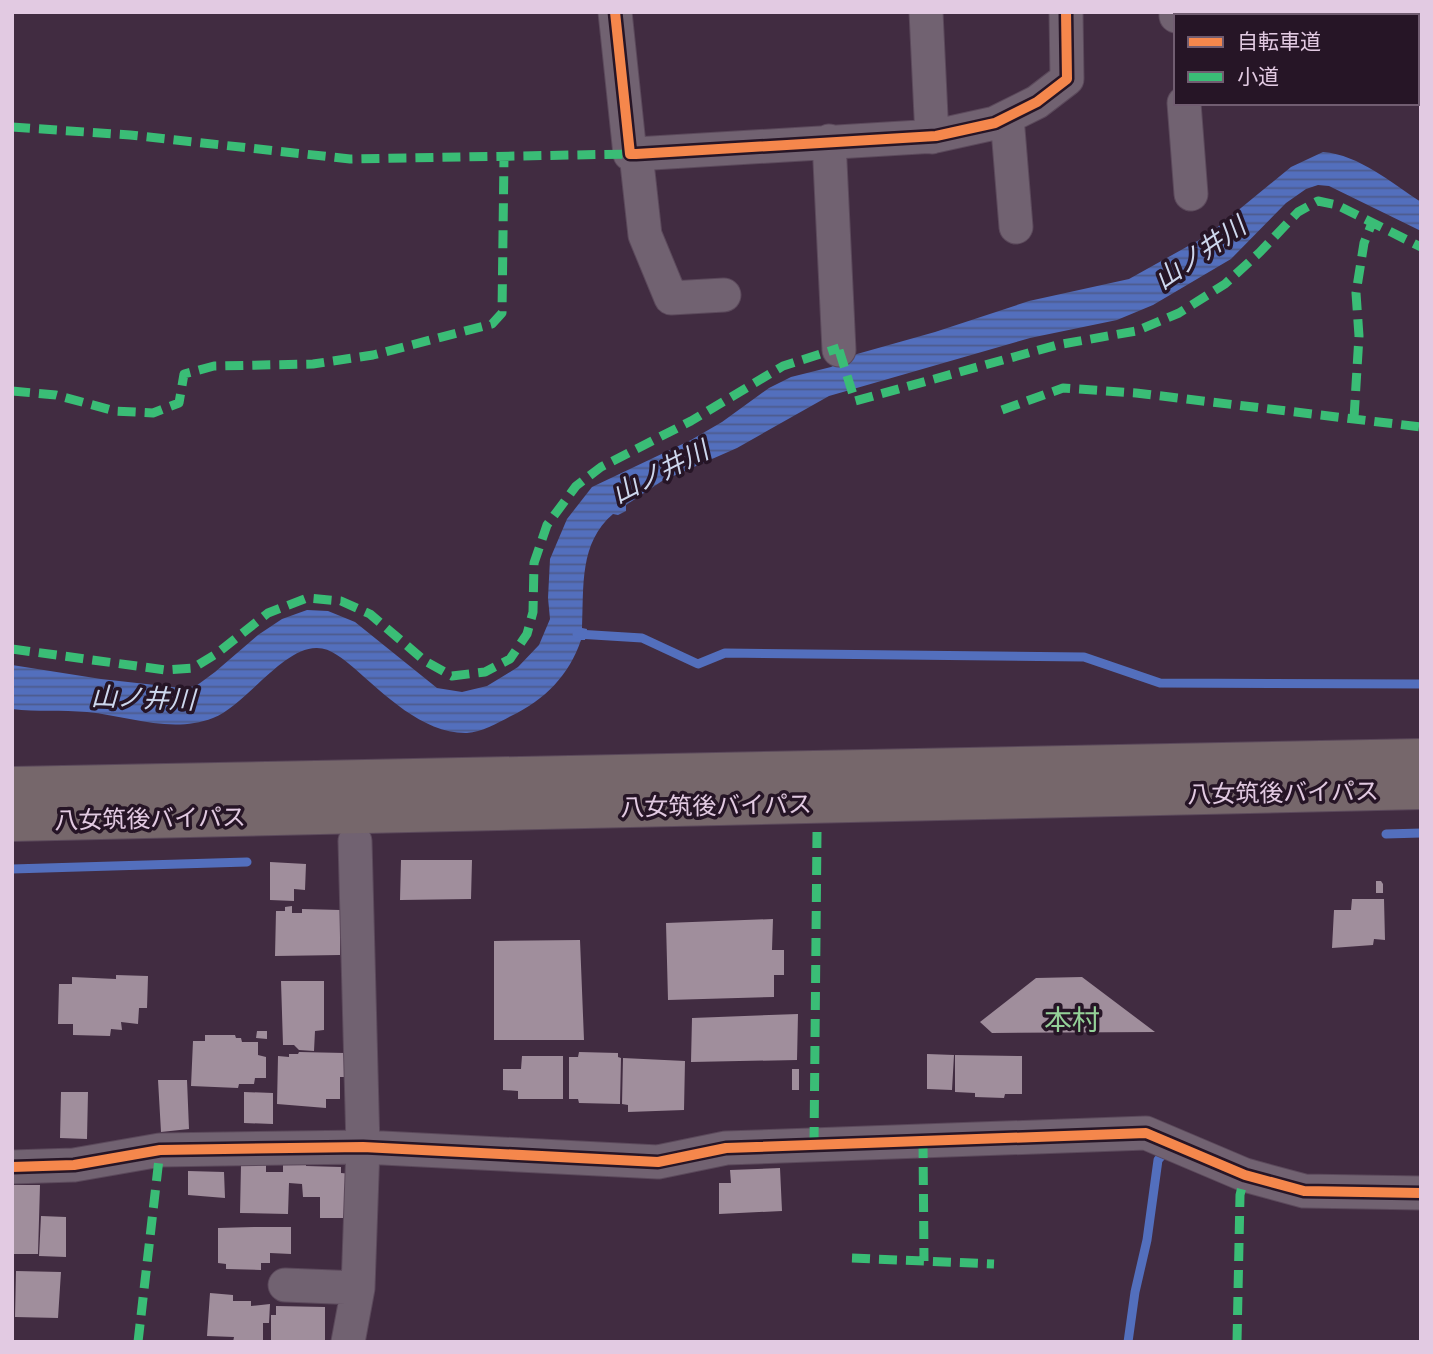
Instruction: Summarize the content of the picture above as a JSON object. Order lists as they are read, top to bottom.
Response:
{
  "streets": {
    "highway": ["八女筑後バイパス"]
  },
  "districts": ["本村"],
  "water": ["山ノ井川"],
  "legend": ["自転車道", "小道"]
}
